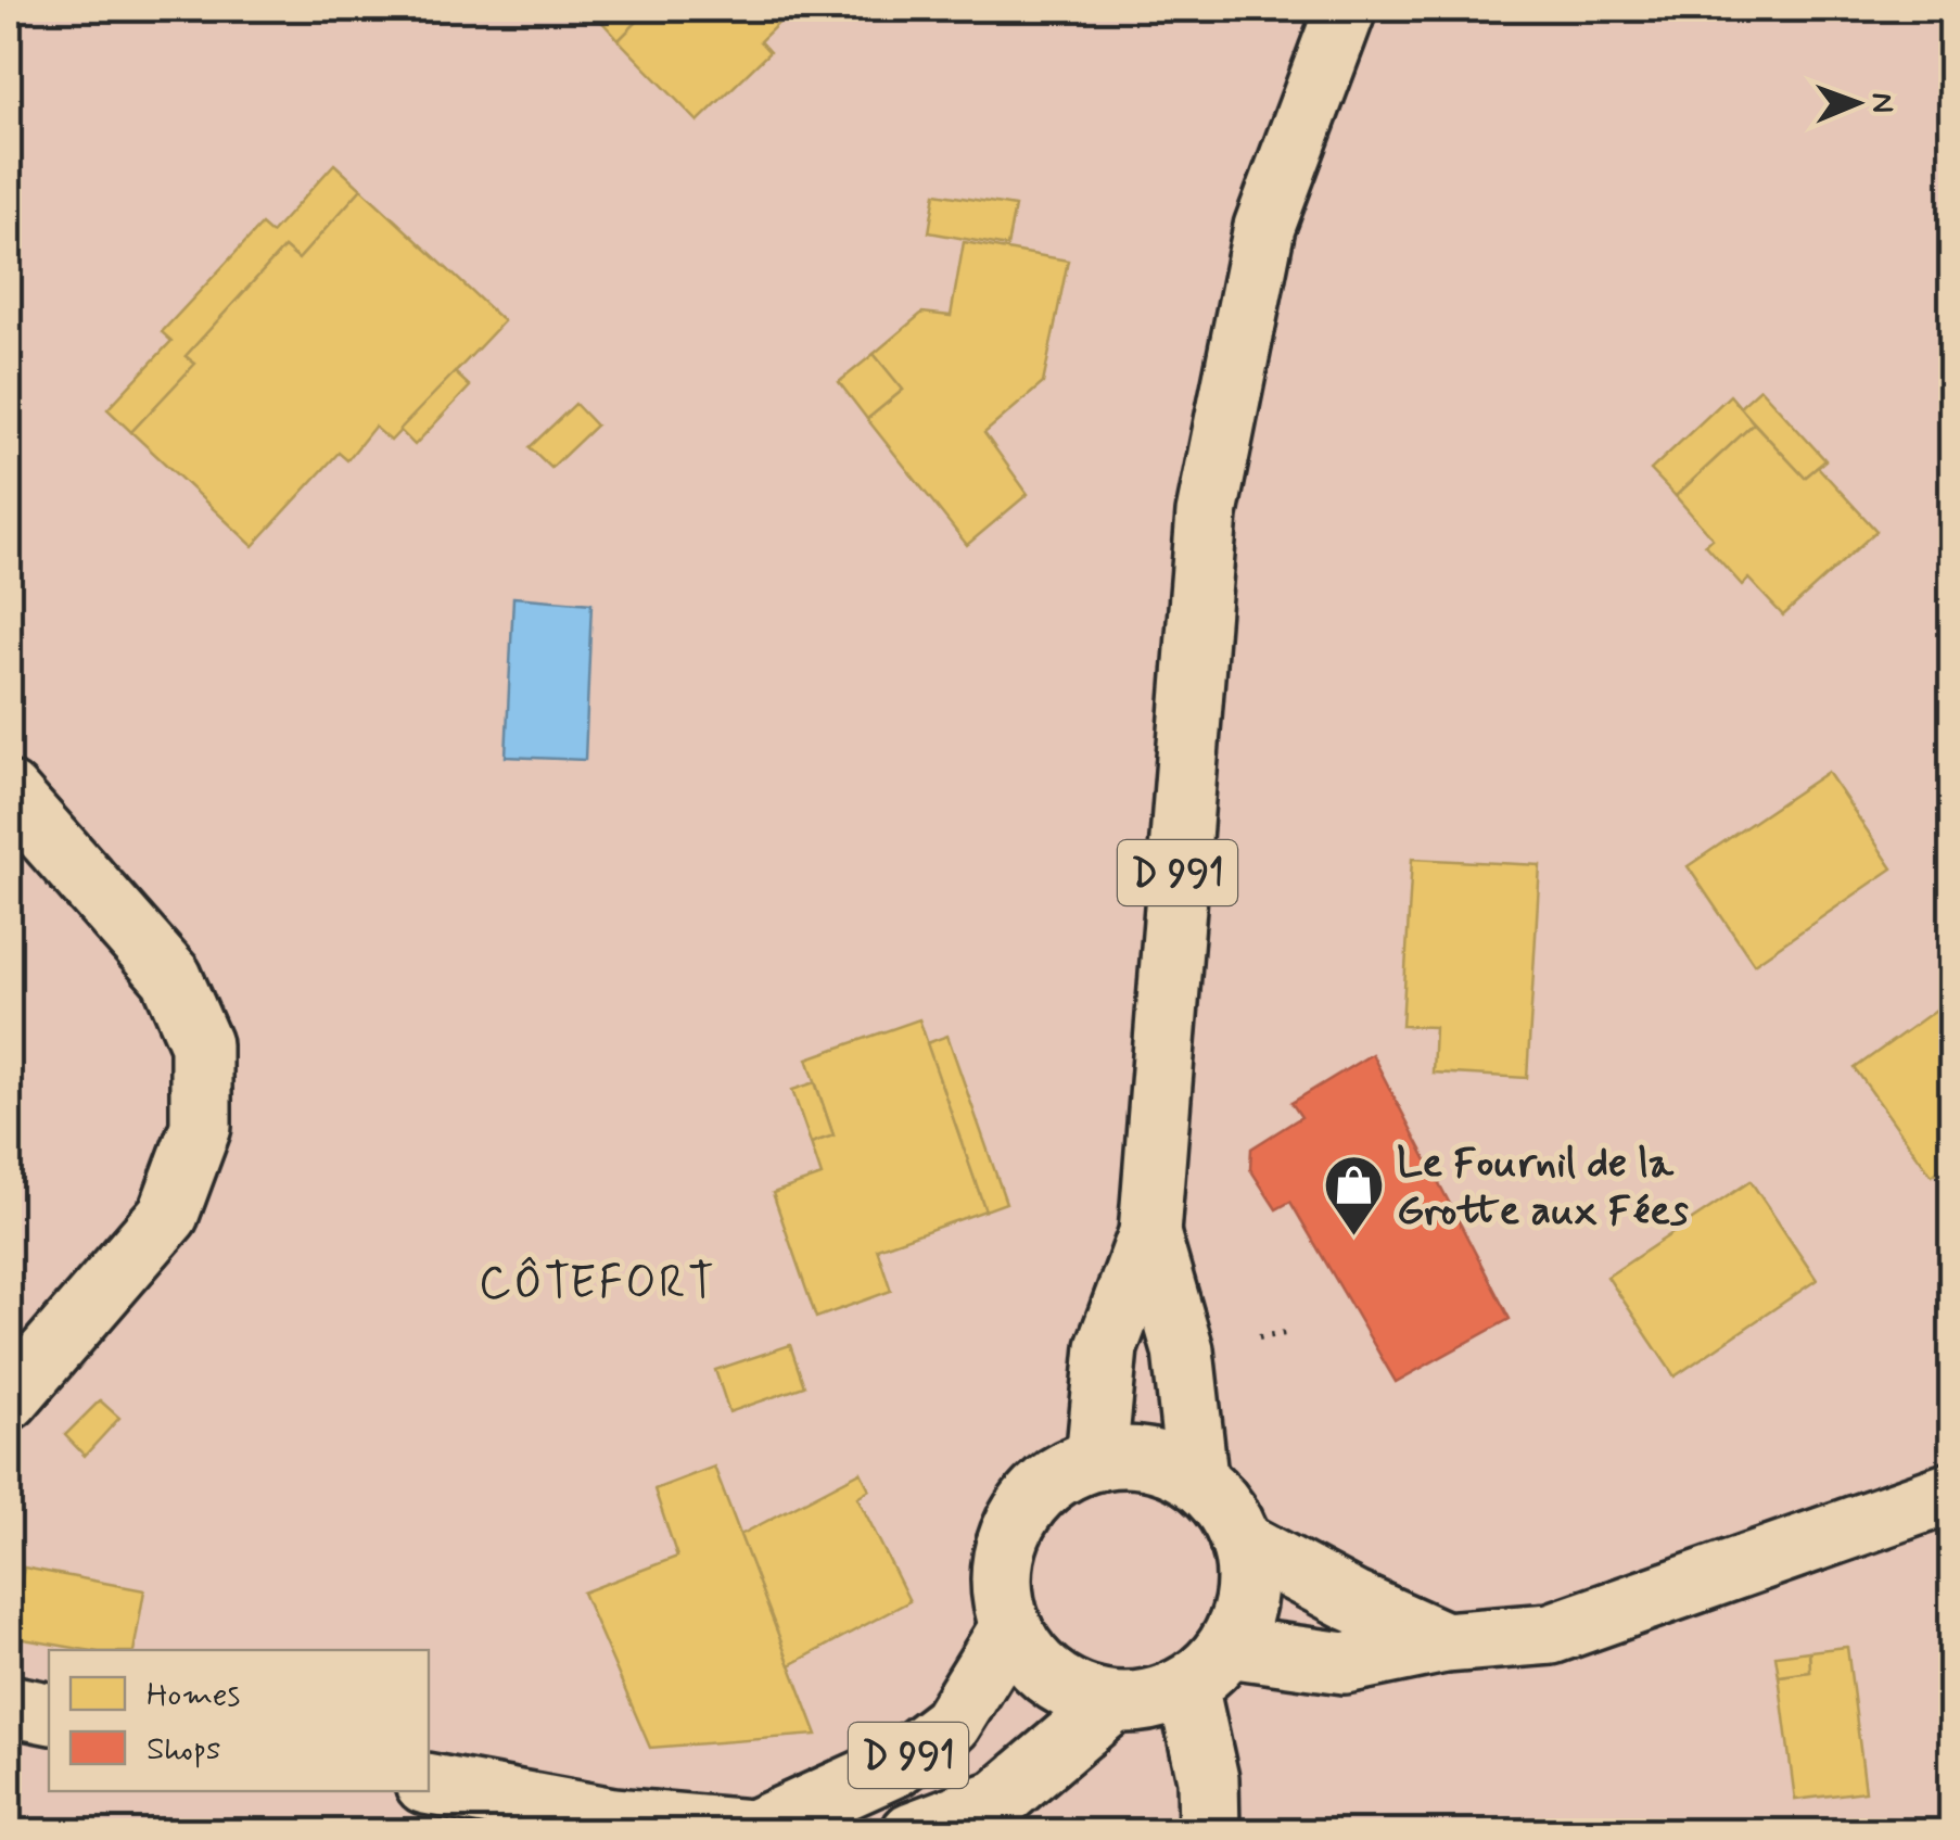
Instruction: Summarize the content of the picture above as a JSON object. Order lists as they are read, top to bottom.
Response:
{
  "streets": {
    "main road": ["D 991"]
  },
  "districts": ["CÔTEFORT"],
  "places": {
    "shop": ["Le Fournil de la Grotte aux Fées"]
  },
  "legend": ["Homes", "Shops"],
  "north": "right"
}
